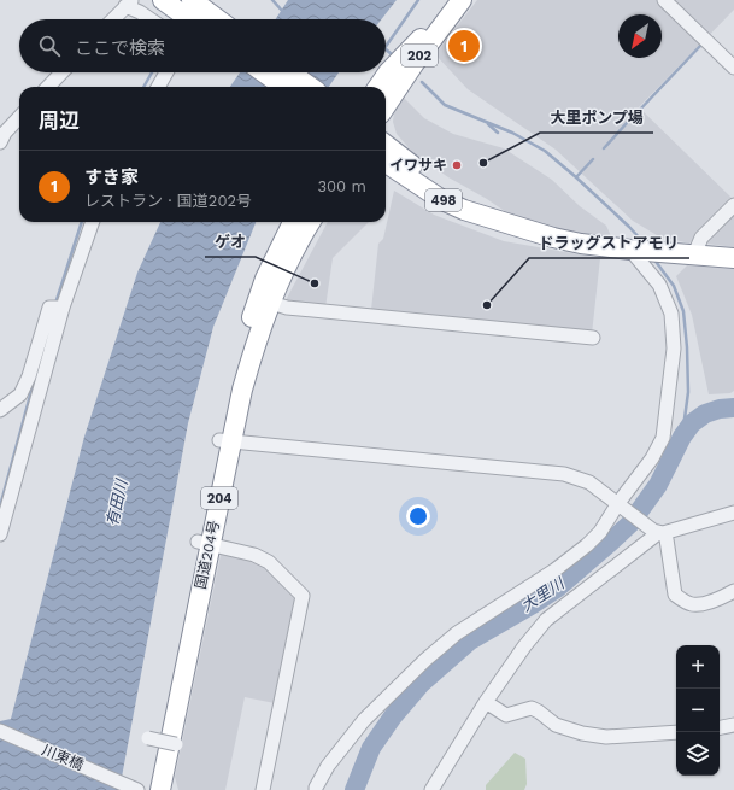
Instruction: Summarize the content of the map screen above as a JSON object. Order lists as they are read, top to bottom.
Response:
{
  "streets": {
    "highway": [
      "202",
      "498",
      "204",
      "国道204号"
    ],
    "street": ["川東橋"]
  },
  "water": ["有田川", "大里川"],
  "places": [
    "大里ポンプ場",
    "イワサキ",
    "ゲオ",
    "ドラッグストアモリ"
  ],
  "north": "bottom left",
  "page": {
    "search": "ここで検索",
    "pins": "1",
    "heading": "周辺",
    "list": [
      {
        "mark": "1",
        "name": "すき家",
        "note": "レストラン · 国道202号",
        "value": "300 m"
      }
    ],
    "map_buttons": ["+", "−"]
  }
}
